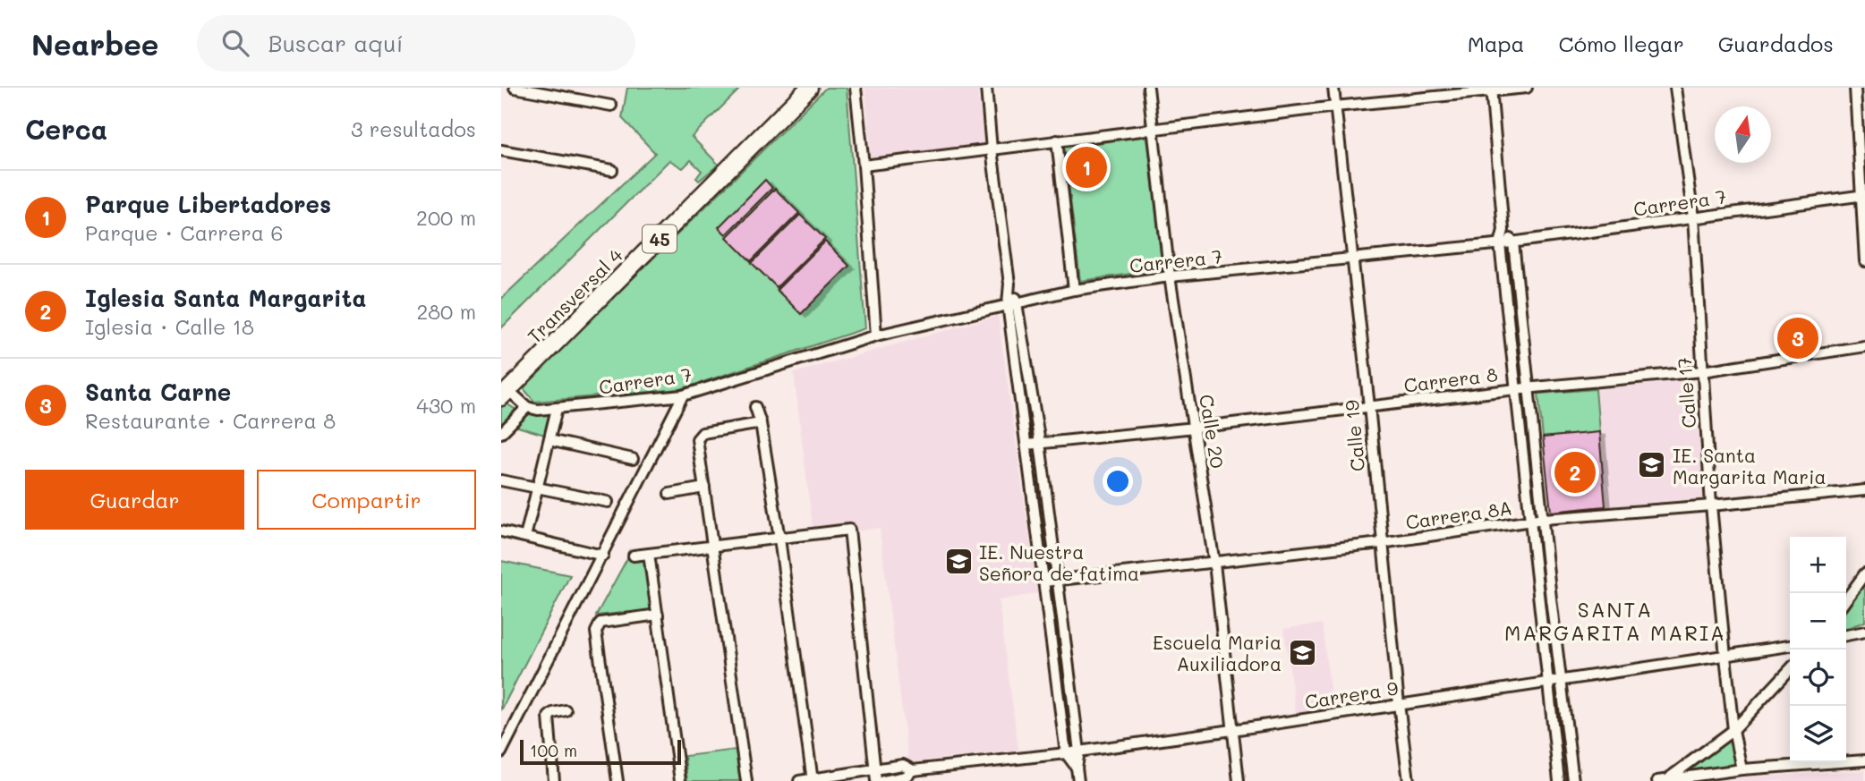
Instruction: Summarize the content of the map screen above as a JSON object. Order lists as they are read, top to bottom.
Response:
{
  "streets": {
    "main road": ["45", "Transversal 4"],
    "street": [
      "Carrera 7",
      "Carrera 8",
      "Calle 17",
      "Calle 20",
      "Calle 19",
      "Carrera 8A",
      "Carrera 9"
    ]
  },
  "crossings": [
    ["Carrera 7", "Calle 17"],
    ["Carrera 7", "Calle 20"],
    ["Carrera 7", "Calle 19"],
    ["Carrera 8", "Calle 17"],
    ["Carrera 8", "Calle 20"],
    ["Carrera 8", "Calle 19"],
    ["Calle 17", "Carrera 8A"],
    ["Calle 17", "Carrera 9"],
    ["Calle 20", "Carrera 8A"],
    ["Calle 20", "Carrera 9"],
    ["Calle 19", "Carrera 8A"],
    ["Calle 19", "Carrera 9"]
  ],
  "districts": ["SANTA MARGARITA MARIA"],
  "places": {
    "school or university": ["IE. Santa Margarita Maria", "IE. Nuestra Señora de fatima", "Escuela Maria Auxiliadora"]
  },
  "scale_bar": "100 m",
  "north": "top",
  "page": {
    "header": "Nearbee",
    "search": "Buscar aquí",
    "nav": ["Mapa", "Cómo llegar", "Guardados"],
    "heading": ["Cerca", "3 resultados"],
    "pins": ["1", "3", "2"],
    "list": [
      {
        "mark": "1",
        "name": "Parque Libertadores",
        "note": "Parque · Carrera 6",
        "value": "200 m"
      },
      {
        "mark": "2",
        "name": "Iglesia Santa Margarita",
        "note": "Iglesia · Calle 18",
        "value": "280 m"
      },
      {
        "mark": "3",
        "name": "Santa Carne",
        "note": "Restaurante · Carrera 8",
        "value": "430 m"
      }
    ],
    "buttons": ["Guardar", "Compartir"],
    "map_buttons": ["+", "−"],
    "scale": "100 m"
  }
}
